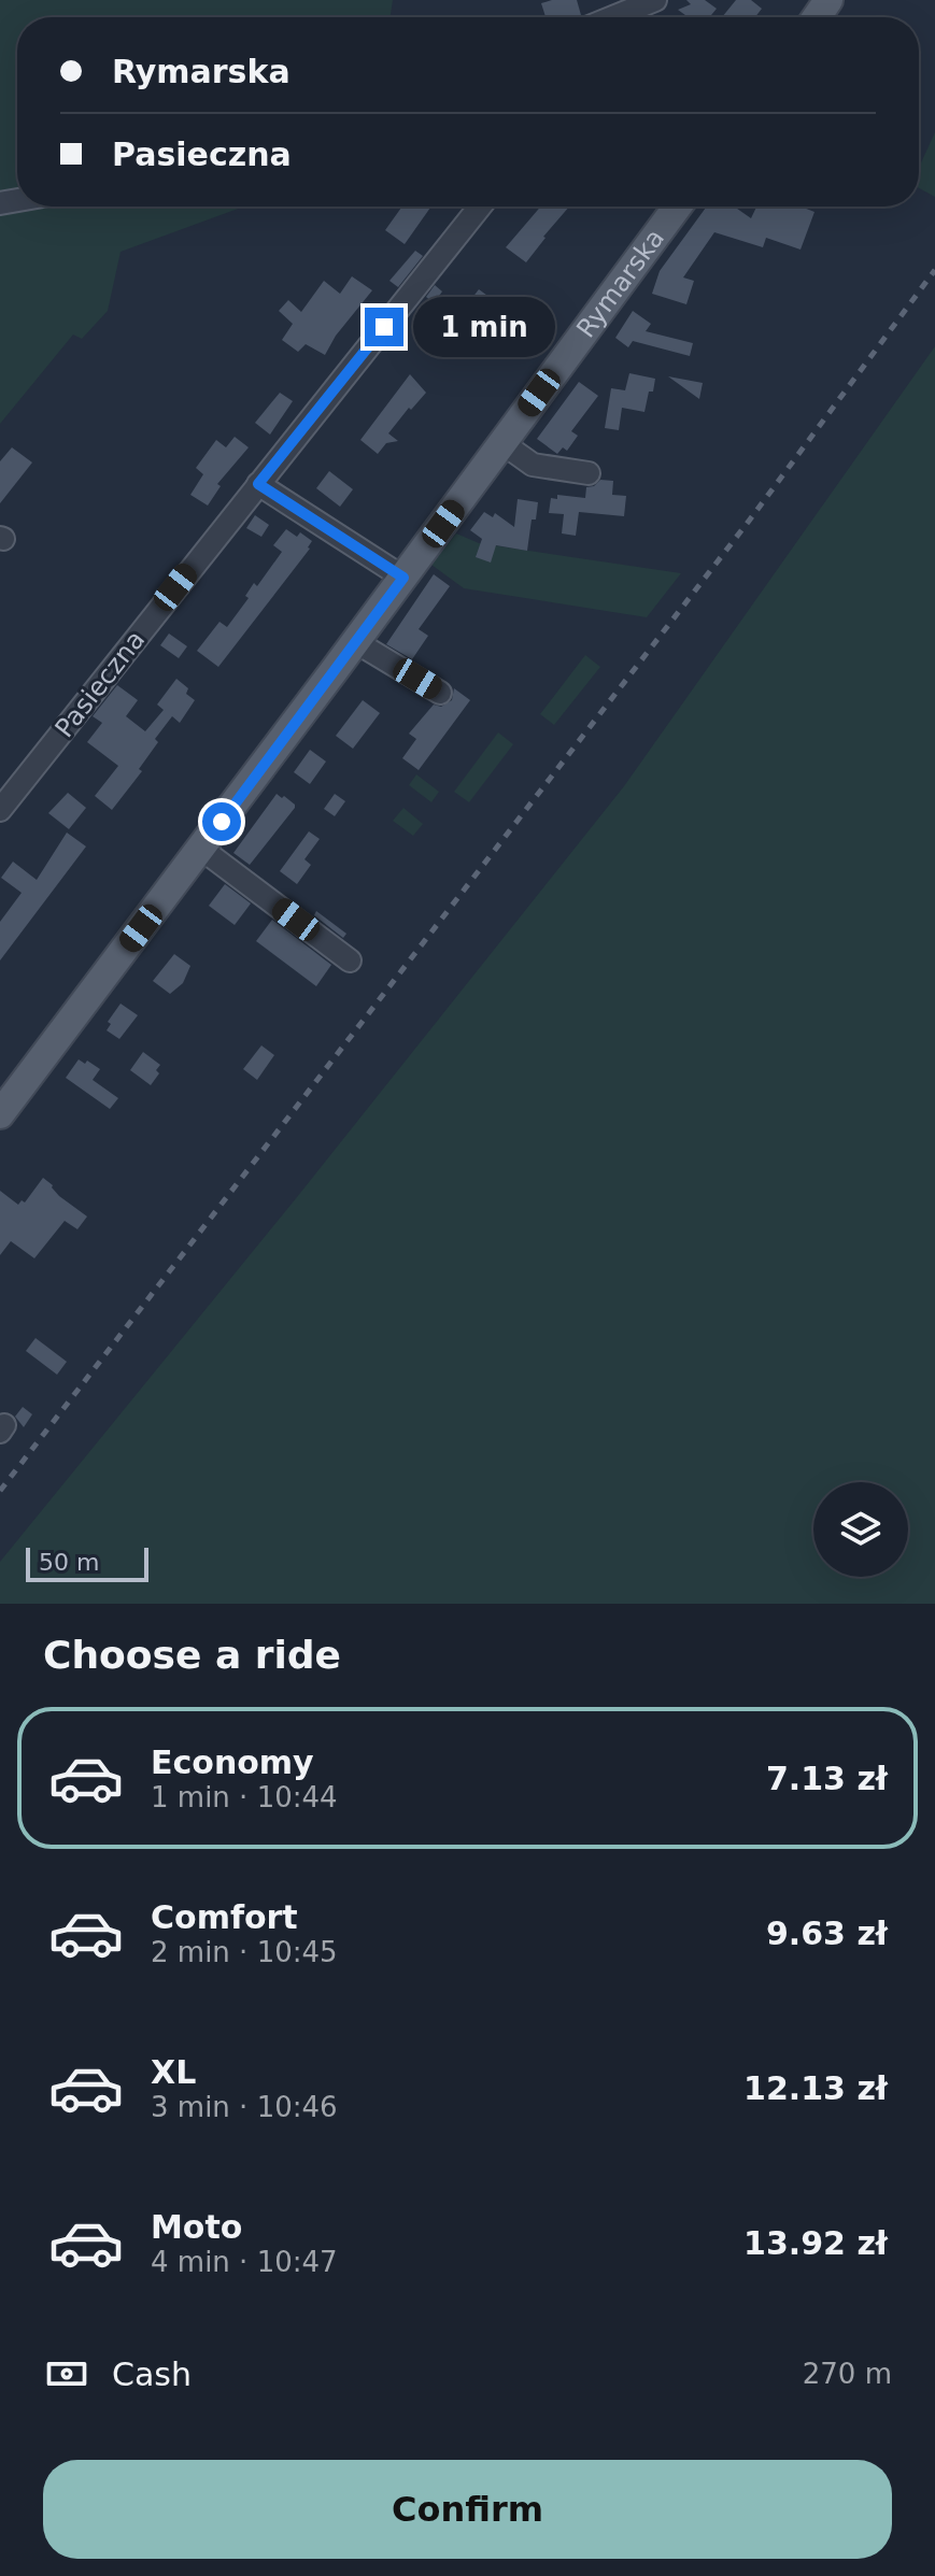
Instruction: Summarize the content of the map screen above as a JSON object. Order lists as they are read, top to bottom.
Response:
{
  "streets": {
    "main road": ["Rymarska"],
    "street": ["Pasieczna"]
  },
  "scale_bar": "50 m",
  "page": {
    "banner": ["Rymarska", "Pasieczna"],
    "bubble": "1 min",
    "scale": "50 m",
    "heading": "Choose a ride",
    "list": [
      {
        "name": "Economy",
        "note": "1 min · 10:44",
        "value": "7.13 zł"
      },
      {
        "name": "Comfort",
        "note": "2 min · 10:45",
        "value": "9.63 zł"
      },
      {
        "name": "XL",
        "note": "3 min · 10:46",
        "value": "12.13 zł"
      },
      {
        "name": "Moto",
        "note": "4 min · 10:47",
        "value": "13.92 zł"
      }
    ],
    "pay": ["Cash", "270 m"],
    "buttons": "Confirm"
  }
}
